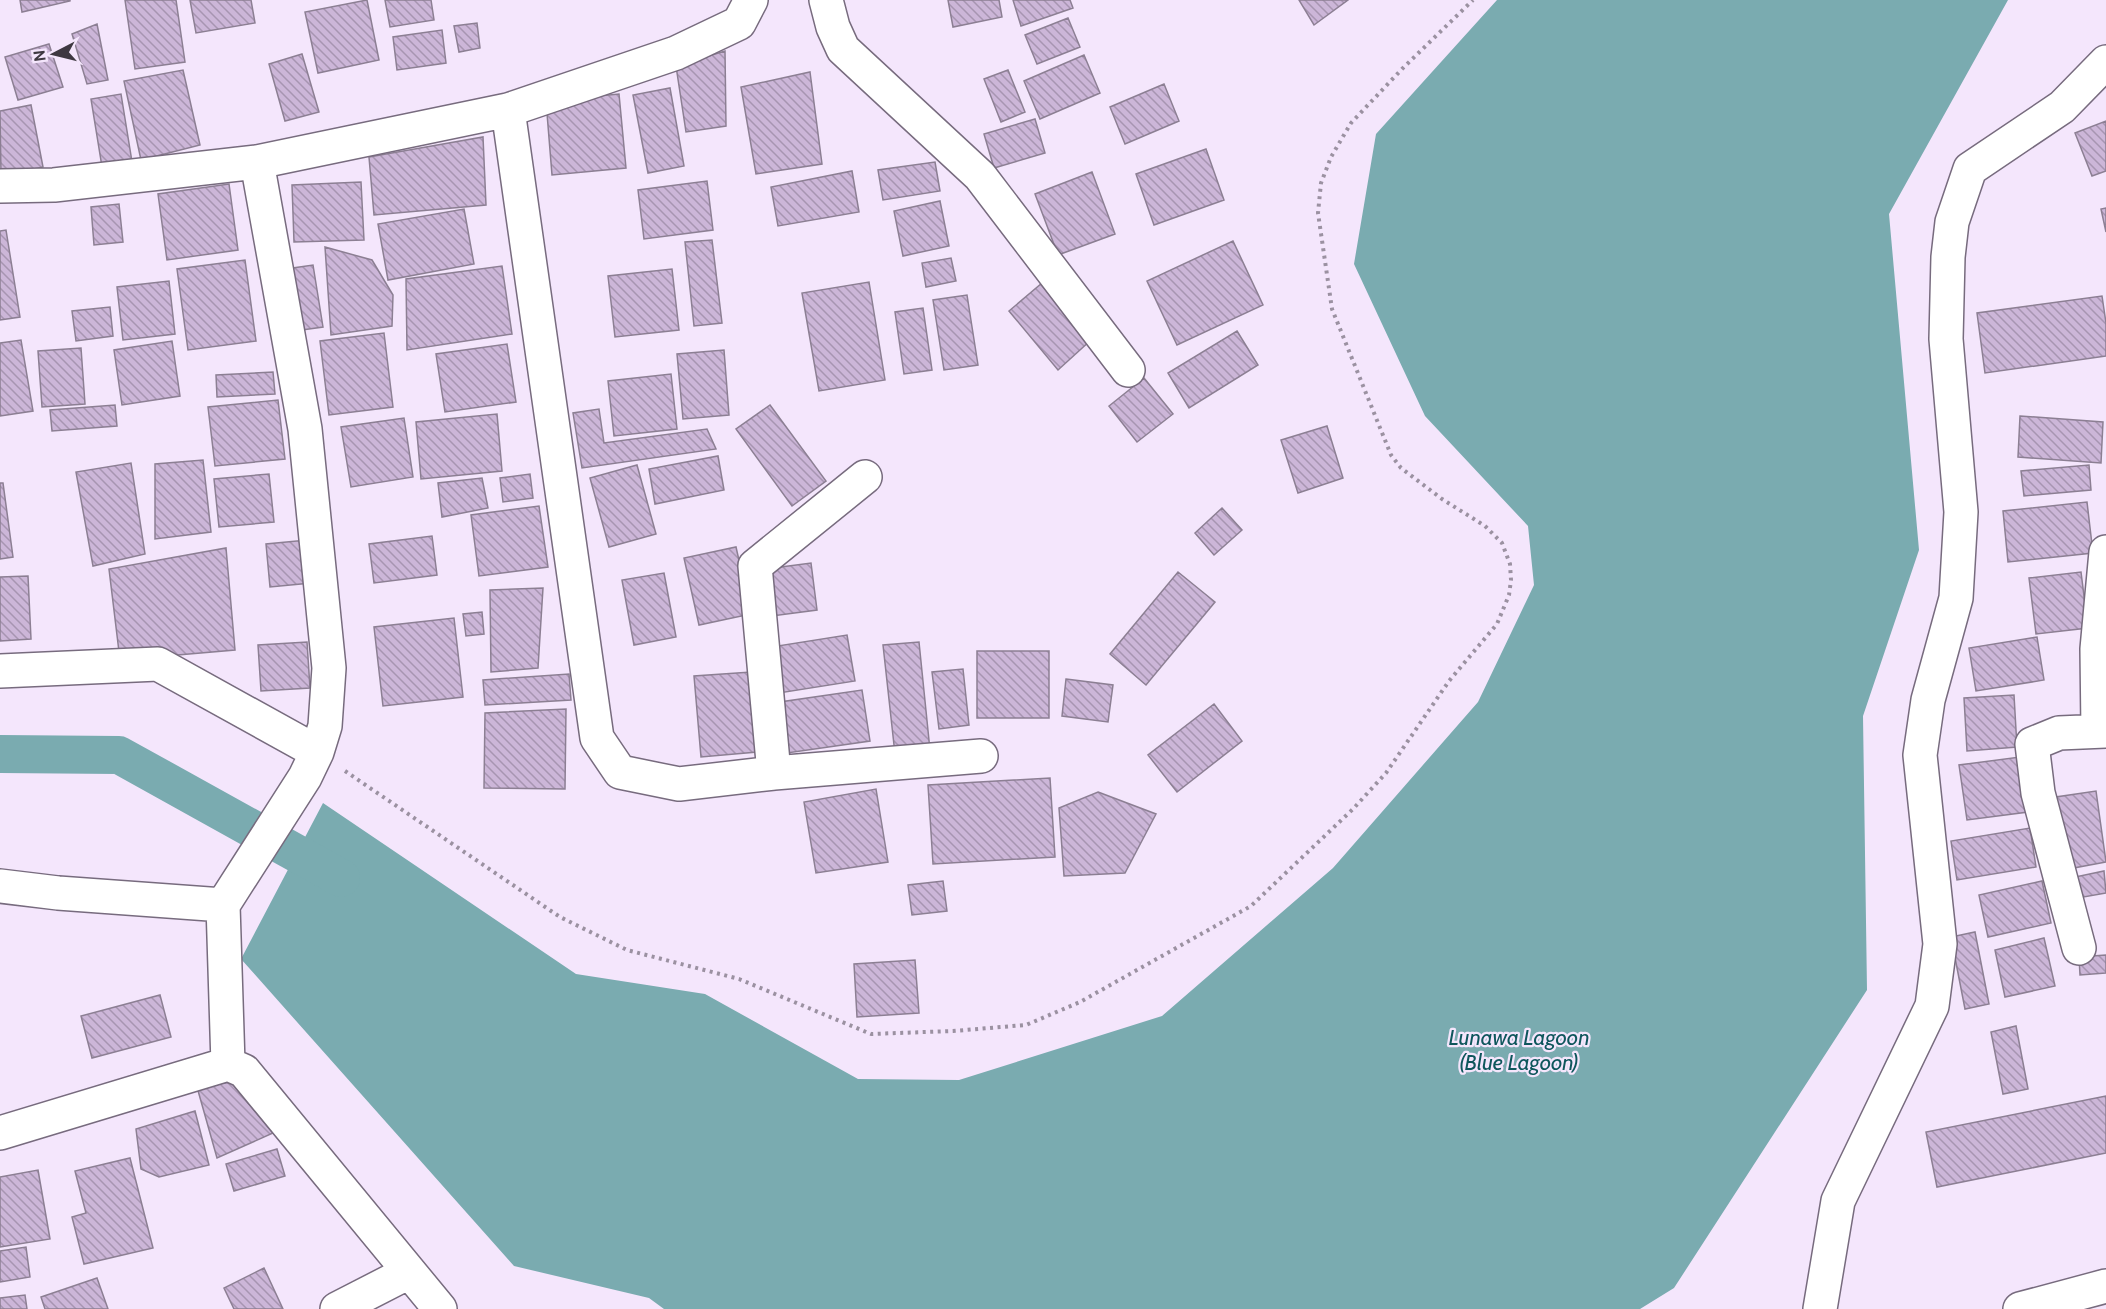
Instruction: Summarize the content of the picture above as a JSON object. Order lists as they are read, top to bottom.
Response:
{
  "water": ["Lunawa Lagoon (Blue Lagoon)"],
  "north": "left"
}
